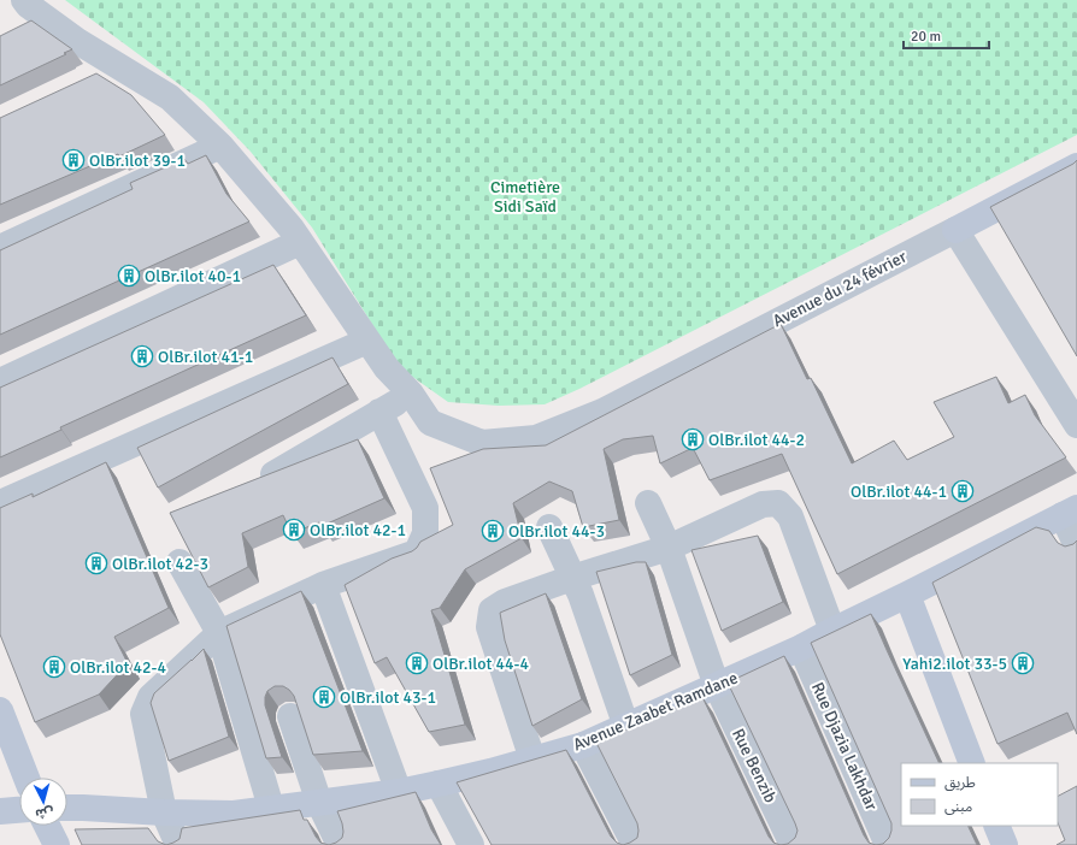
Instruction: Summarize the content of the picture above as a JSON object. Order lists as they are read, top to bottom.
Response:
{
  "streets": {
    "main road": ["Avenue du 24 février", "Avenue Zaabet Ramdane"],
    "street": ["Rue Djazia Lakhdar", "Rue Benzib"]
  },
  "crossings": [
    ["Avenue Zaabet Ramdane", "Rue Djazia Lakhdar"],
    ["Avenue Zaabet Ramdane", "Rue Benzib"]
  ],
  "parks": ["Cimetière Sidi Saïd"],
  "places": {
    "building": [
      "OlBr.ilot 39-1",
      "OlBr.ilot 40-1",
      "OlBr.ilot 41-1",
      "OlBr.ilot 44-2",
      "OlBr.ilot 44-1",
      "OlBr.ilot 42-1",
      "OlBr.ilot 44-3",
      "OlBr.ilot 42-3",
      "OlBr.ilot 44-4",
      "Yahi2.ilot 33-5",
      "OlBr.ilot 42-4",
      "OlBr.ilot 43-1"
    ]
  },
  "legend": ["طريق", "مبنى"],
  "scale_bar": "20 m",
  "north": "bottom"
}
